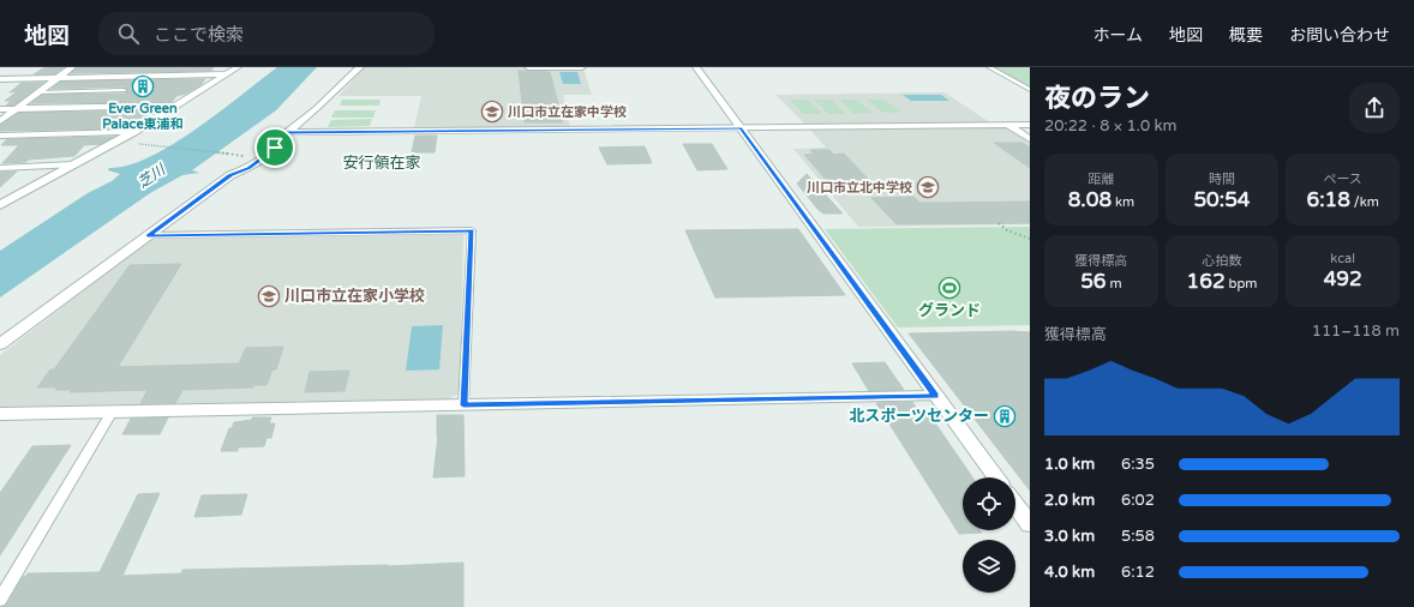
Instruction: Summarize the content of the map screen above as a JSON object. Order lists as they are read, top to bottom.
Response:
{
  "districts": ["安行領在家"],
  "water": ["芝川"],
  "places": {
    "building": ["Ever Green Palace東浦和", "北スポーツセンター"],
    "school or university": ["川口市立在家中学校", "川口市立北中学校", "川口市立在家小学校"],
    "sports": ["グランド"]
  },
  "page": {
    "header": "地図",
    "search": "ここで検索",
    "nav": [
      "ホーム",
      "地図",
      "概要",
      "お問い合わせ"
    ],
    "heading": ["夜のラン", "20:22 · 8 × 1.0 km"],
    "stats": [
      ["距離", "8.08 km"],
      ["時間", "50:54"],
      ["ペース", "6:18 /km"],
      ["獲得標高", "56 m"],
      ["心拍数", "162 bpm"],
      ["kcal", "492"]
    ],
    "chart": ["獲得標高", "111–118 m"],
    "list": [
      {
        "name": "1.0 km",
        "note": "6:35"
      },
      {
        "name": "2.0 km",
        "note": "6:02"
      },
      {
        "name": "3.0 km",
        "note": "5:58"
      },
      {
        "name": "4.0 km",
        "note": "6:12"
      }
    ]
  }
}
